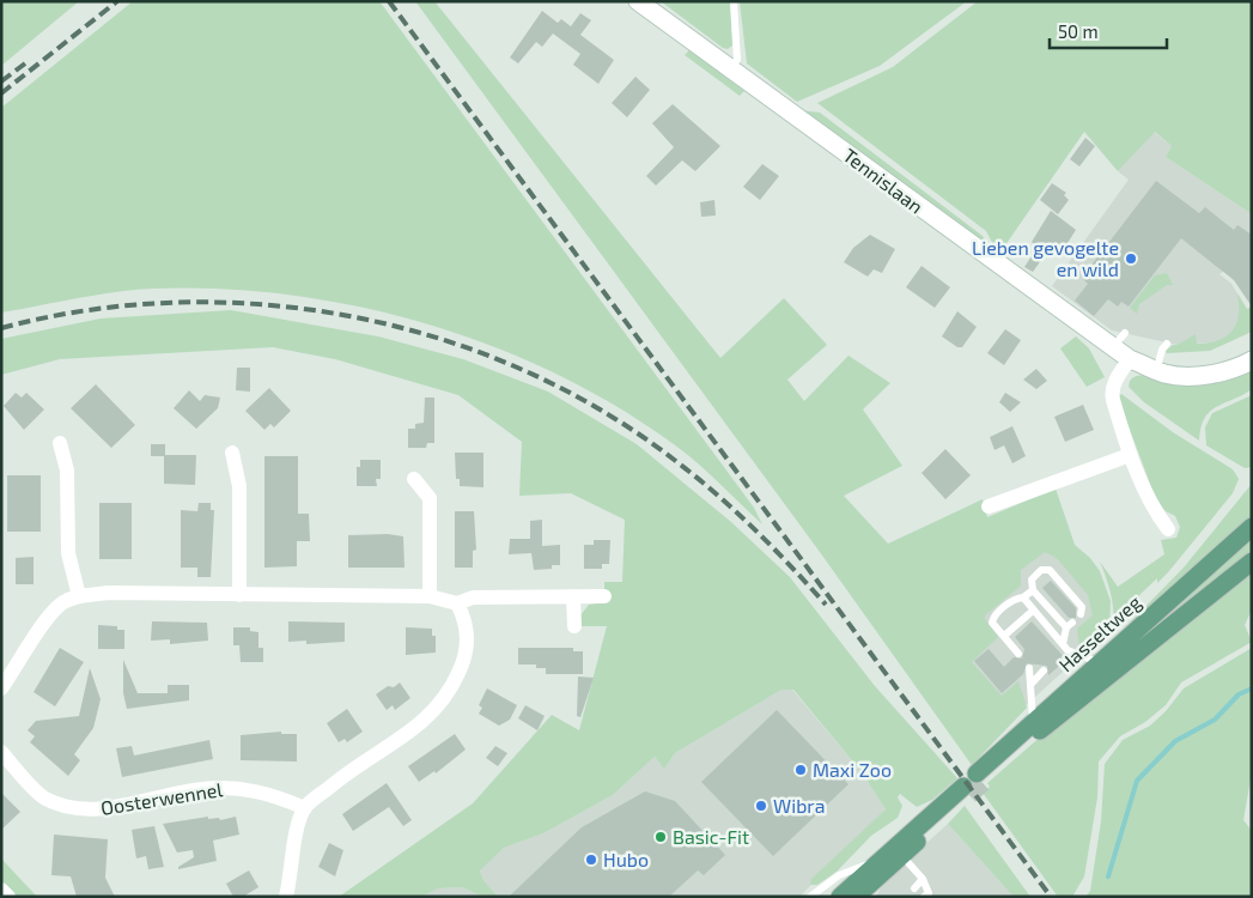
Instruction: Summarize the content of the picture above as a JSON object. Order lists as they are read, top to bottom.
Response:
{
  "streets": {
    "main road": ["Hasseltweg"],
    "street": ["Tennislaan", "Oosterwennel"]
  },
  "places": [
    "Lieben gevogelte en wild",
    "Maxi Zoo",
    "Wibra",
    "Basic-Fit",
    "Hubo"
  ],
  "scale_bar": "50 m"
}
